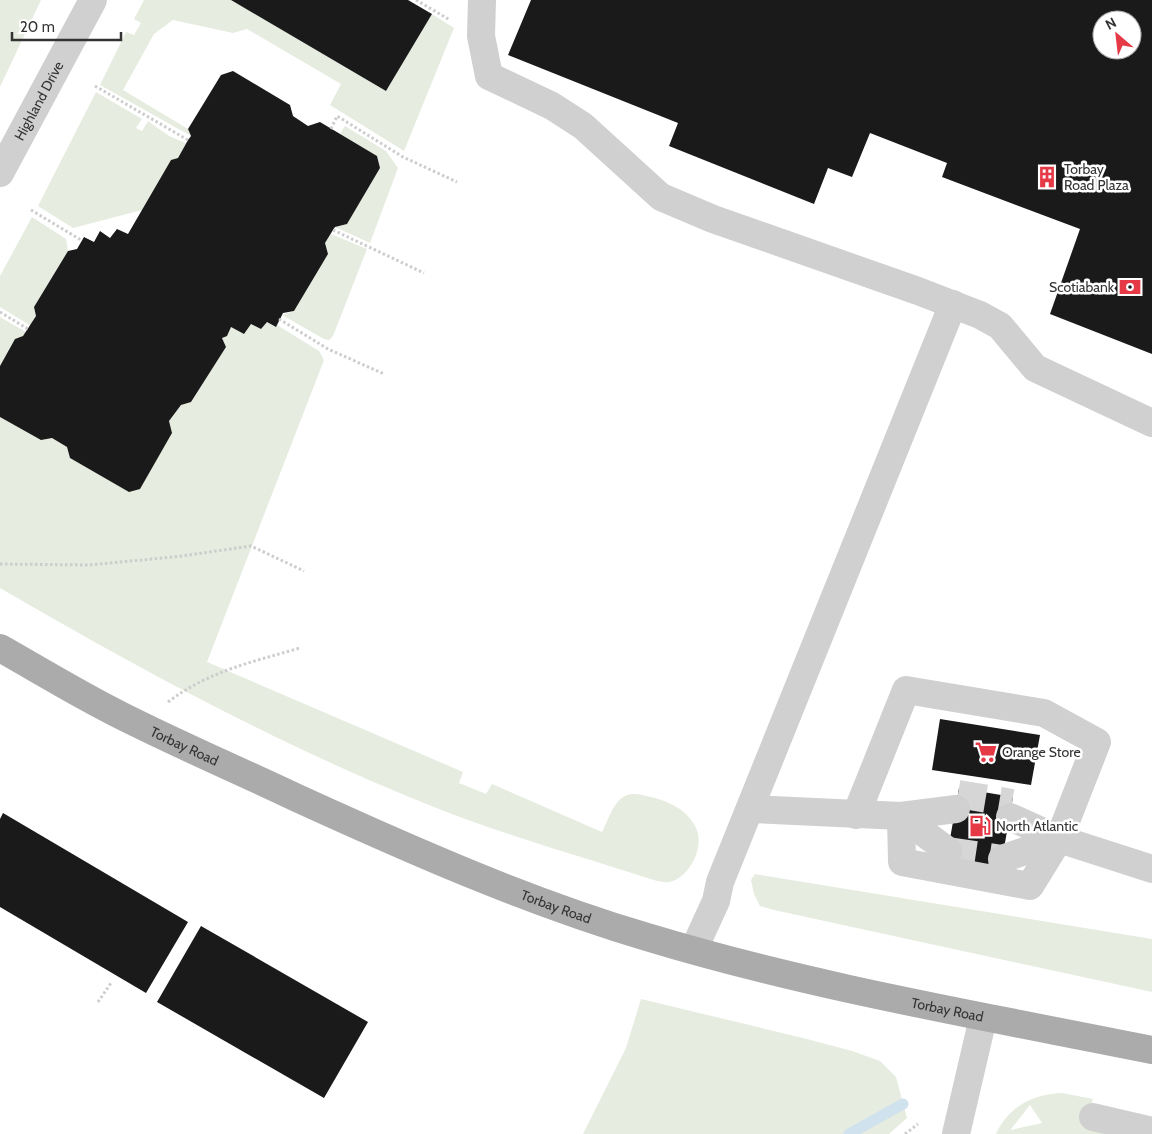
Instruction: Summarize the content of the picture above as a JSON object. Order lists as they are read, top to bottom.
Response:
{
  "streets": {
    "main road": ["Torbay Road"],
    "street": ["Highland Drive"]
  },
  "places": {
    "building": ["Torbay Road Plaza"],
    "bank": ["Scotiabank"],
    "supermarket": ["Orange Store"],
    "fuel station": ["North Atlantic"]
  },
  "scale_bar": "20 m",
  "north": "top left"
}
